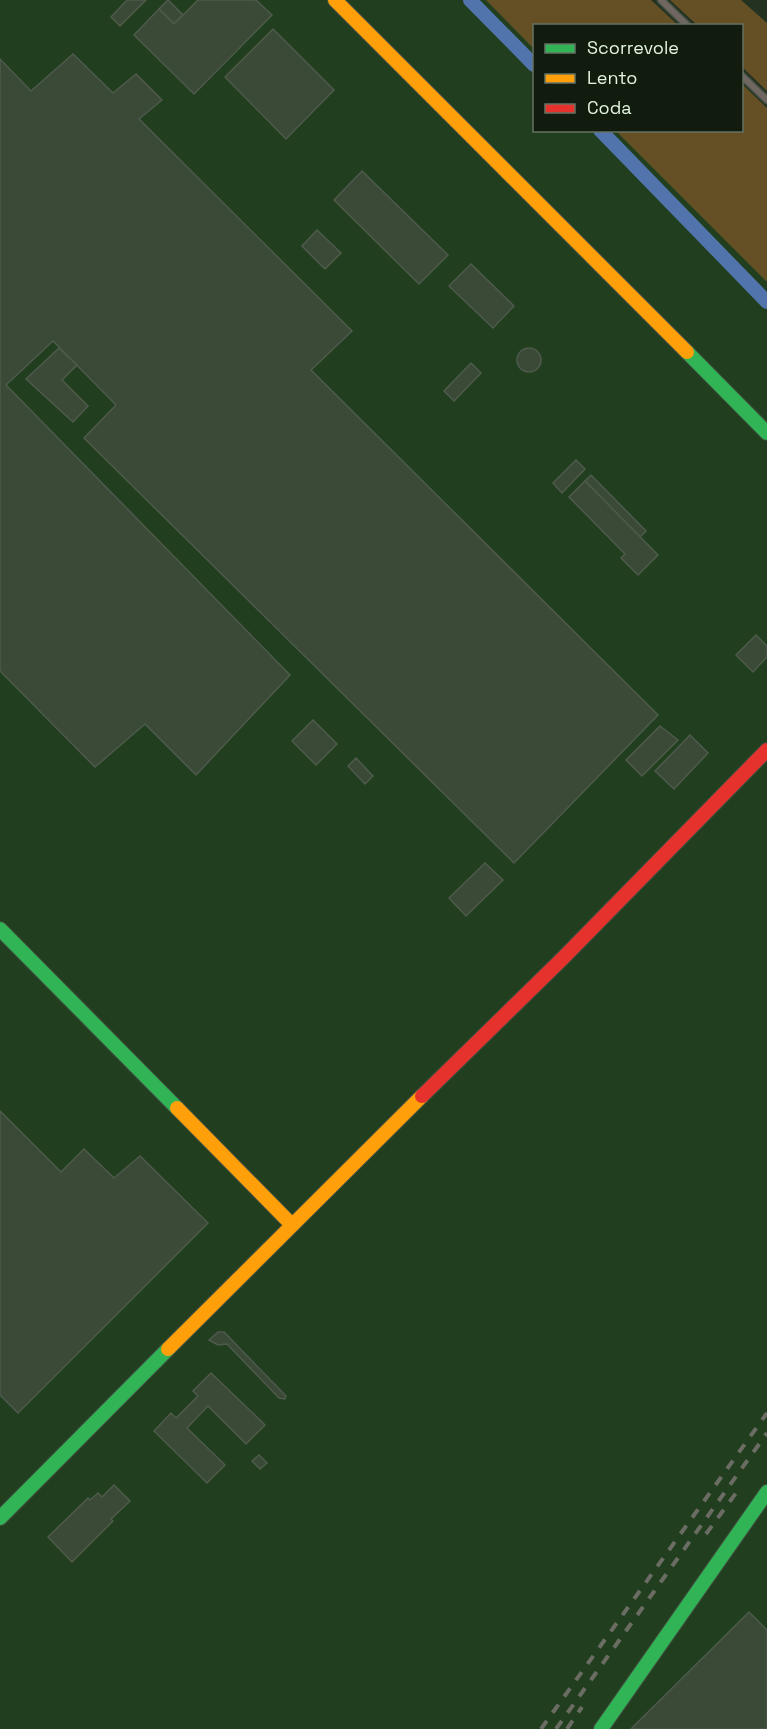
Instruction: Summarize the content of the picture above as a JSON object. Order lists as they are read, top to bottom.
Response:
{
  "legend": ["Scorrevole", "Lento", "Coda"]
}
